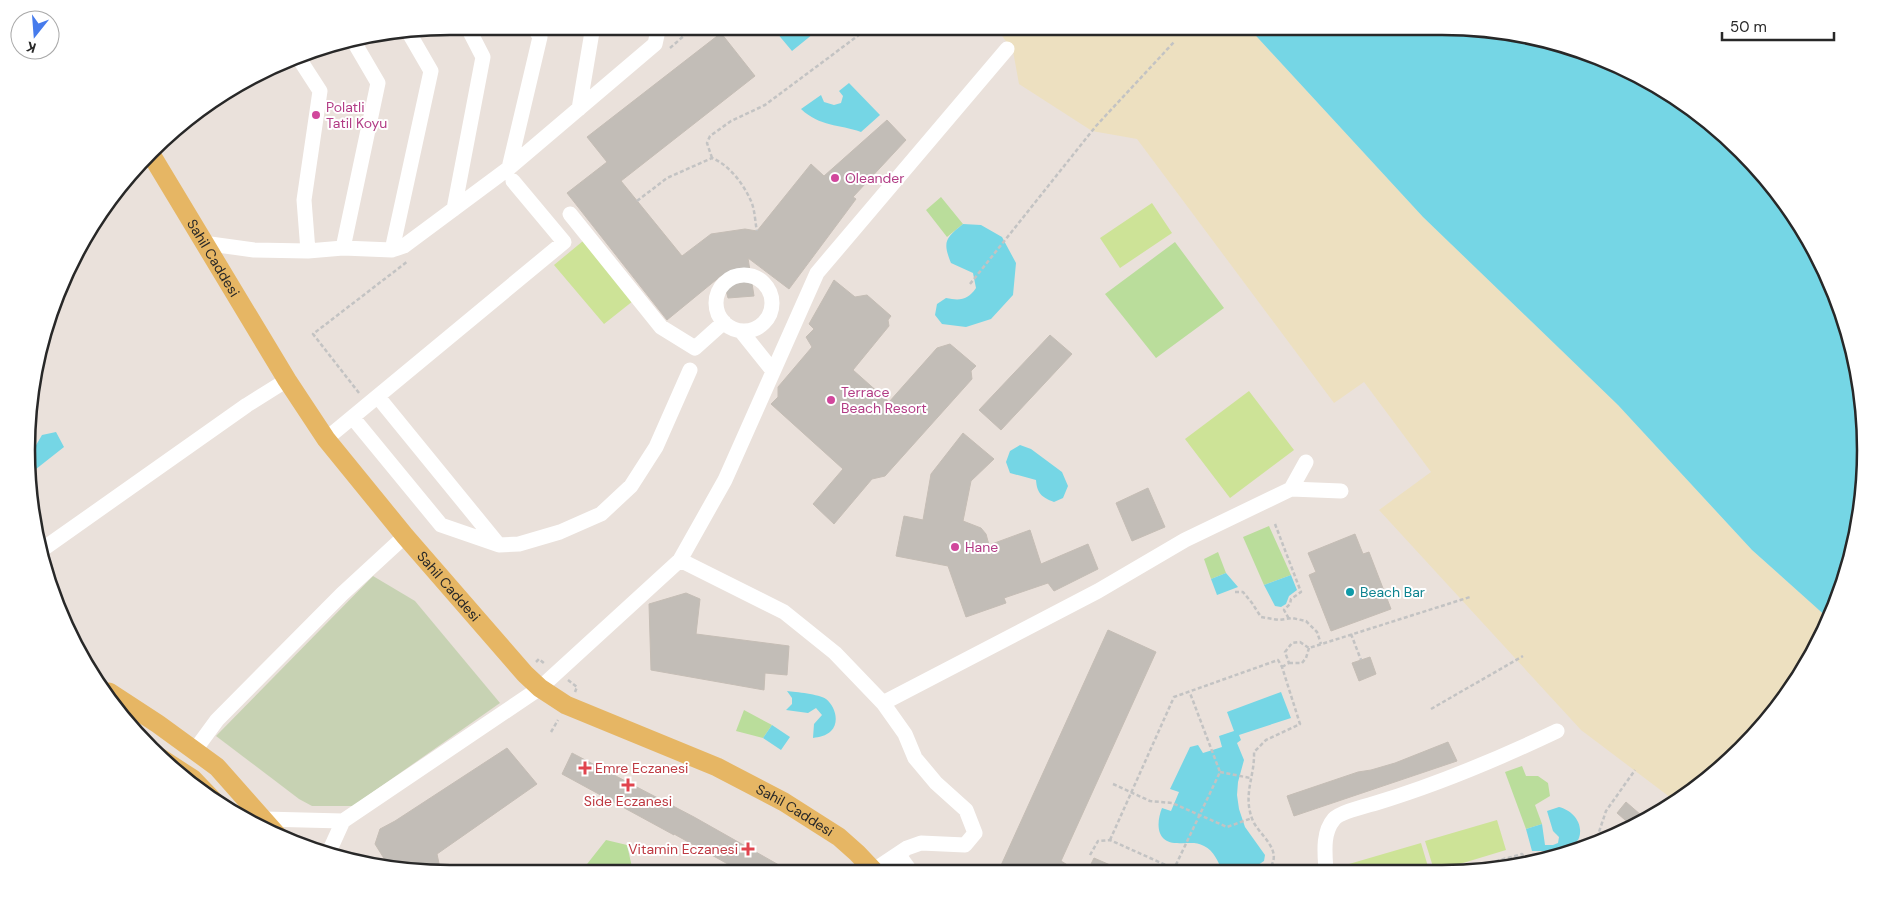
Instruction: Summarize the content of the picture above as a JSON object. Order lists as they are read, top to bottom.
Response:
{
  "streets": {
    "main road": ["Sahil Caddesi"]
  },
  "places": {
    "other": [
      "Polatli Tatil Koyu",
      "Oleander",
      "Terrace Beach Resort",
      "Hane",
      "Beach Bar"
    ],
    "health": ["Emre Eczanesi", "Side Eczanesi", "Vitamin Eczanesi"]
  },
  "scale_bar": "50 m",
  "north": "bottom"
}
